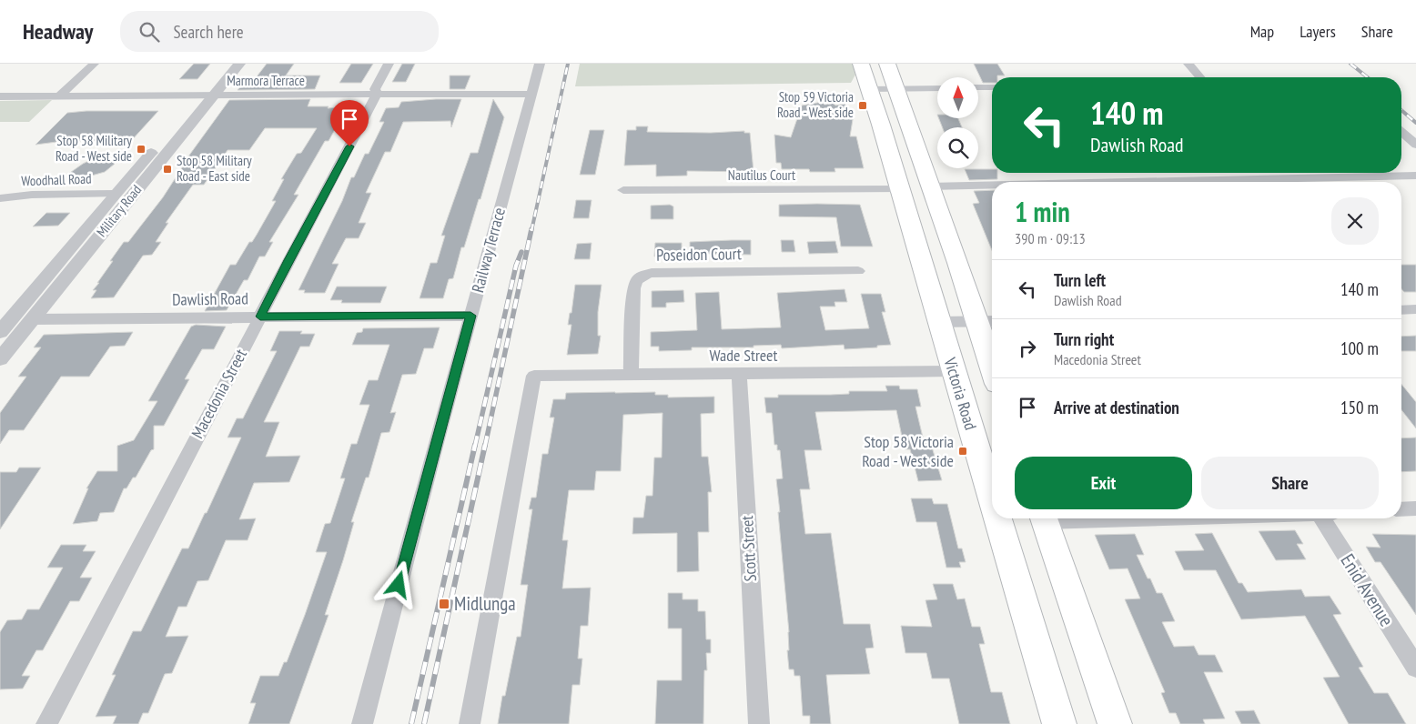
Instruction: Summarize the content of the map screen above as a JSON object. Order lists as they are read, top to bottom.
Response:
{
  "streets": {
    "highway": ["Victoria Road"],
    "street": [
      "Marmora Terrace",
      "Nautilus Court",
      "Woodhall Road",
      "Military Road",
      "Railway Terrace",
      "Poseidon Court",
      "Dawlish Road",
      "Wade Street",
      "Macedonia Street",
      "Scott Street",
      "Enid Avenue"
    ]
  },
  "crossings": [
    ["Marmora Terrace", "Military Road"],
    ["Marmora Terrace", "Railway Terrace"],
    ["Marmora Terrace", "Macedonia Street"],
    ["Nautilus Court", "Victoria Road"],
    ["Woodhall Road", "Military Road"],
    ["Military Road", "Dawlish Road"],
    ["Railway Terrace", "Dawlish Road"],
    ["Poseidon Court", "Wade Street"],
    ["Dawlish Road", "Macedonia Street"],
    ["Wade Street", "Victoria Road"],
    ["Wade Street", "Scott Street"]
  ],
  "places": {
    "transit": [
      "Stop 59 Victoria Road - West side",
      "Stop 58 Military Road - West side",
      "Stop 58 Military Road - East side",
      "Stop 58 Victoria Road - West side",
      "Midlunga"
    ]
  },
  "north": "top",
  "page": {
    "header": "Headway",
    "search": "Search here",
    "nav": ["Map", "Layers", "Share"],
    "turn": ["140 m", "Dawlish Road"],
    "heading": ["1 min", "390 m · 09:13"],
    "list": [
      {
        "name": "Turn left",
        "note": "Dawlish Road",
        "value": "140 m"
      },
      {
        "name": "Turn right",
        "note": "Macedonia Street",
        "value": "100 m"
      },
      {
        "name": "Arrive at destination",
        "value": "150 m"
      }
    ],
    "buttons": ["Exit", "Share"]
  }
}
